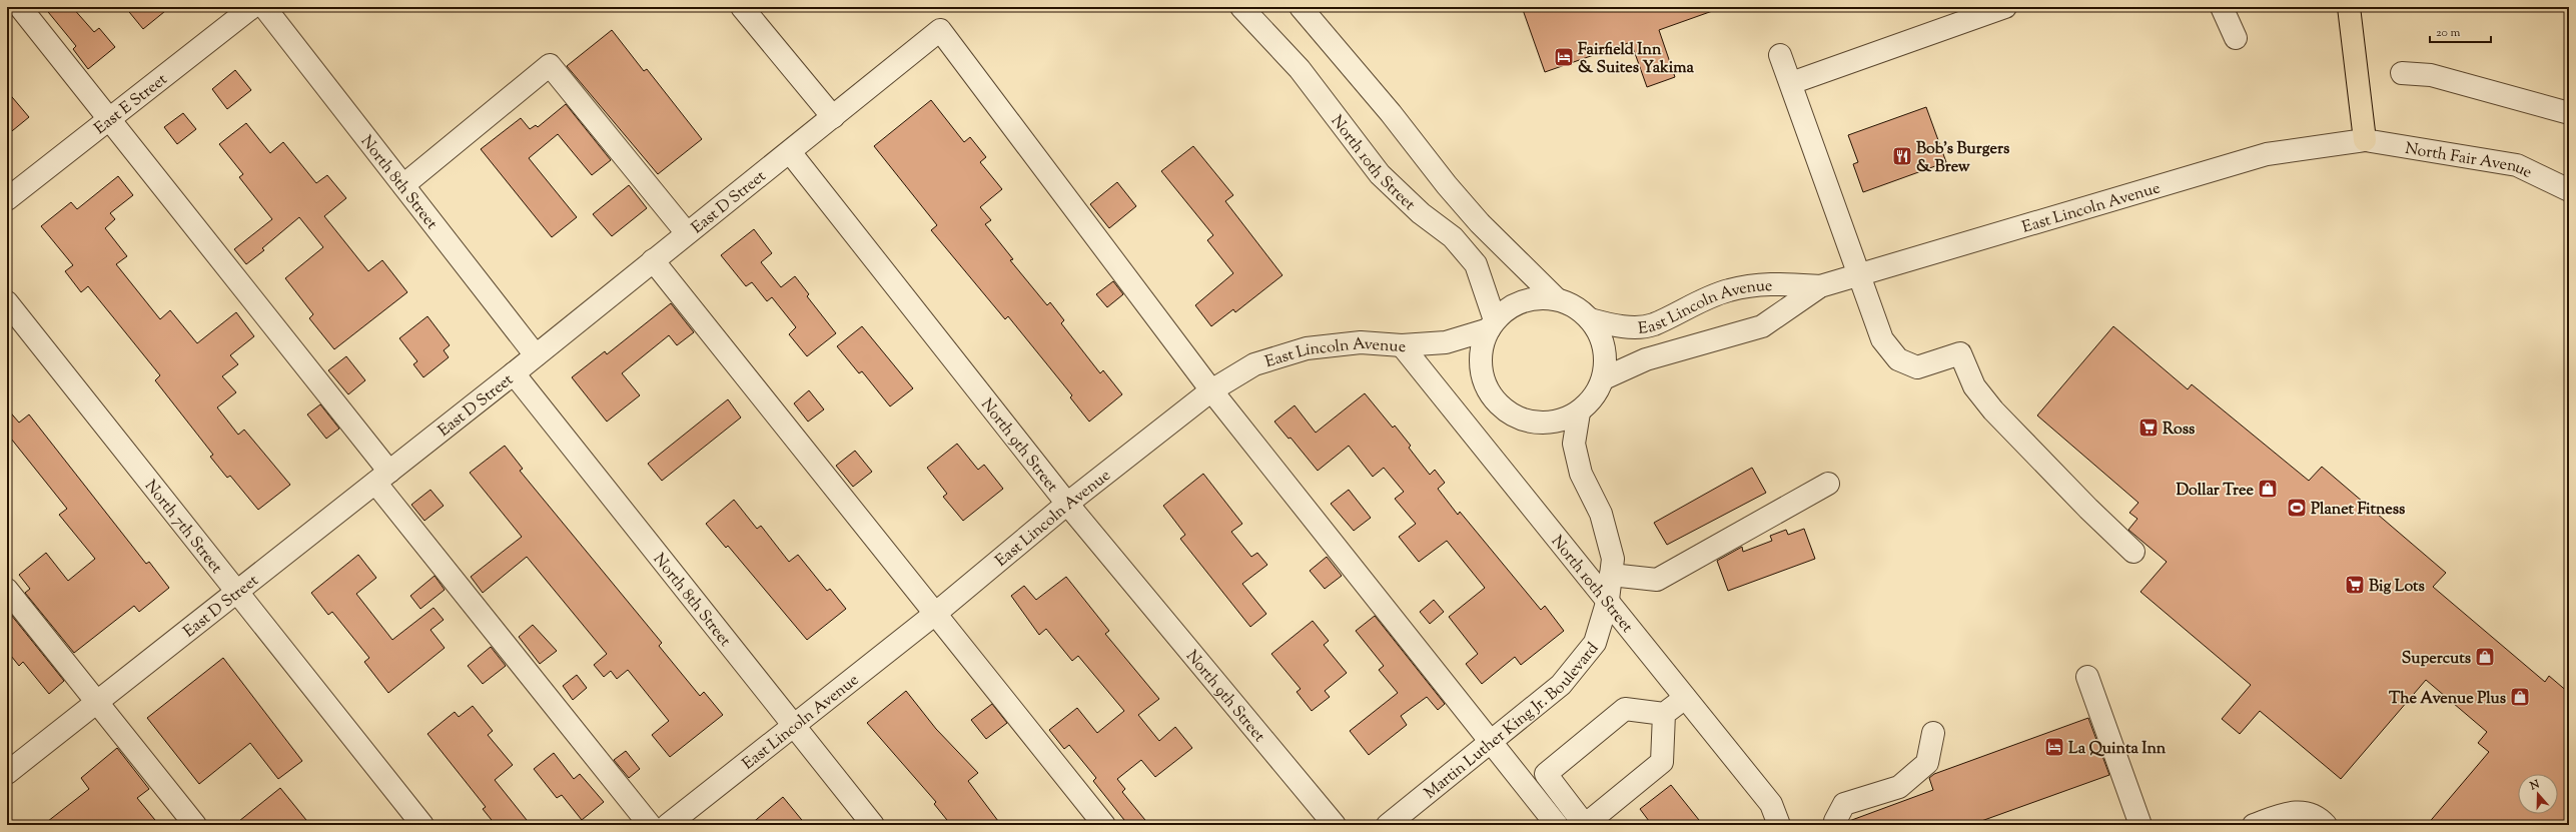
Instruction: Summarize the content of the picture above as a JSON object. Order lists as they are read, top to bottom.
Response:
{
  "streets": {
    "street": [
      "East E Street",
      "North Fair Avenue",
      "North 10th Street",
      "North 8th Street",
      "East D Street",
      "East Lincoln Avenue",
      "North 9th Street",
      "North 7th Street",
      "Martin Luther King Jr. Boulevard"
    ]
  },
  "crossings": [
    ["North Fair Avenue", "East Lincoln Avenue"],
    ["North 10th Street", "East Lincoln Avenue"],
    ["North 10th Street", "Martin Luther King Jr. Boulevard"],
    ["North 8th Street", "East D Street"],
    ["North 8th Street", "East Lincoln Avenue"],
    ["East D Street", "East Lincoln Avenue"],
    ["East D Street", "North 9th Street"],
    ["East D Street", "North 7th Street"],
    ["East Lincoln Avenue", "North 9th Street"],
    ["East Lincoln Avenue", "Martin Luther King Jr. Boulevard"]
  ],
  "places": {
    "hotel": ["Fairfield Inn & Suites Yakima", "La Quinta Inn"],
    "restaurant": ["Bob's Burgers & Brew"],
    "supermarket": ["Ross", "Big Lots"],
    "shop": ["Dollar Tree", "Supercuts", "The Avenue Plus"],
    "sports": ["Planet Fitness"]
  },
  "scale_bar": "20 m",
  "north": "top"
}
